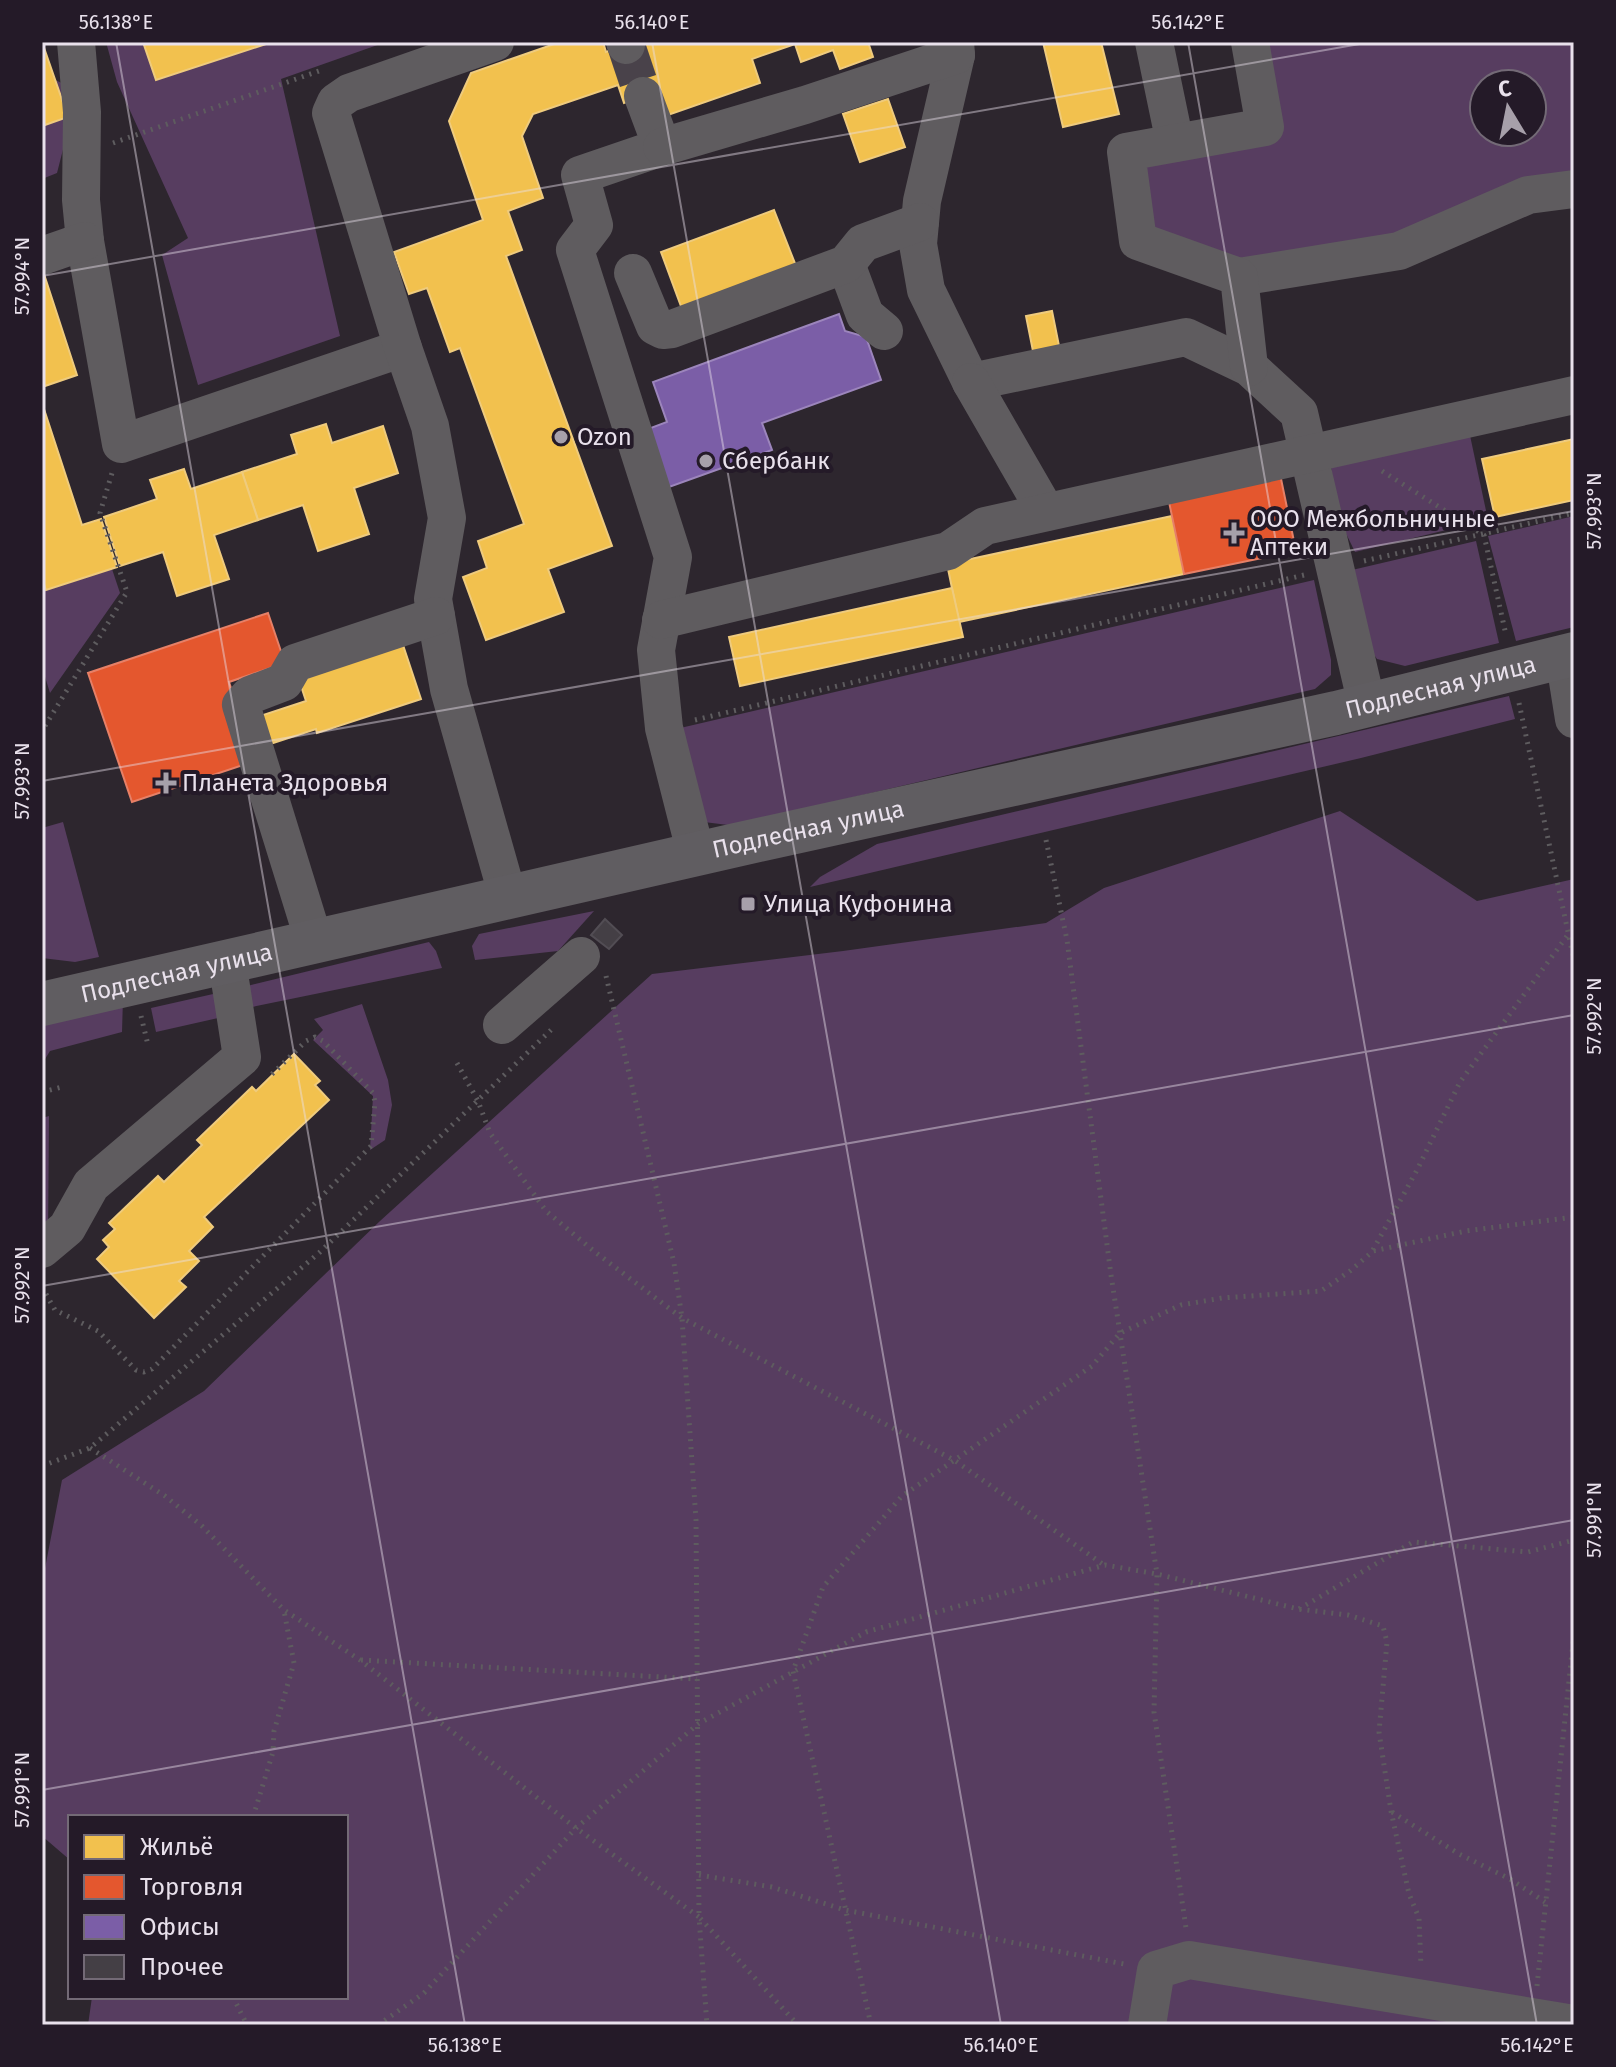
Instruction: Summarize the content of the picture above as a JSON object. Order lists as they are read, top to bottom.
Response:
{
  "streets": {
    "main road": ["Подлесная улица"]
  },
  "places": {
    "other": ["Ozon", "Сбербанк"],
    "health": ["ООО Межбольничные Аптеки", "Планета Здоровья"],
    "transit": ["Улица Куфонина"]
  },
  "legend": [
    "Жильё",
    "Торговля",
    "Офисы",
    "Прочее"
  ],
  "north": "top",
  "coordinates": [
    "56.138°E",
    "56.140°E",
    "56.142°E",
    "57.994°N",
    "57.993°N",
    "57.992°N",
    "57.991°N"
  ]
}
